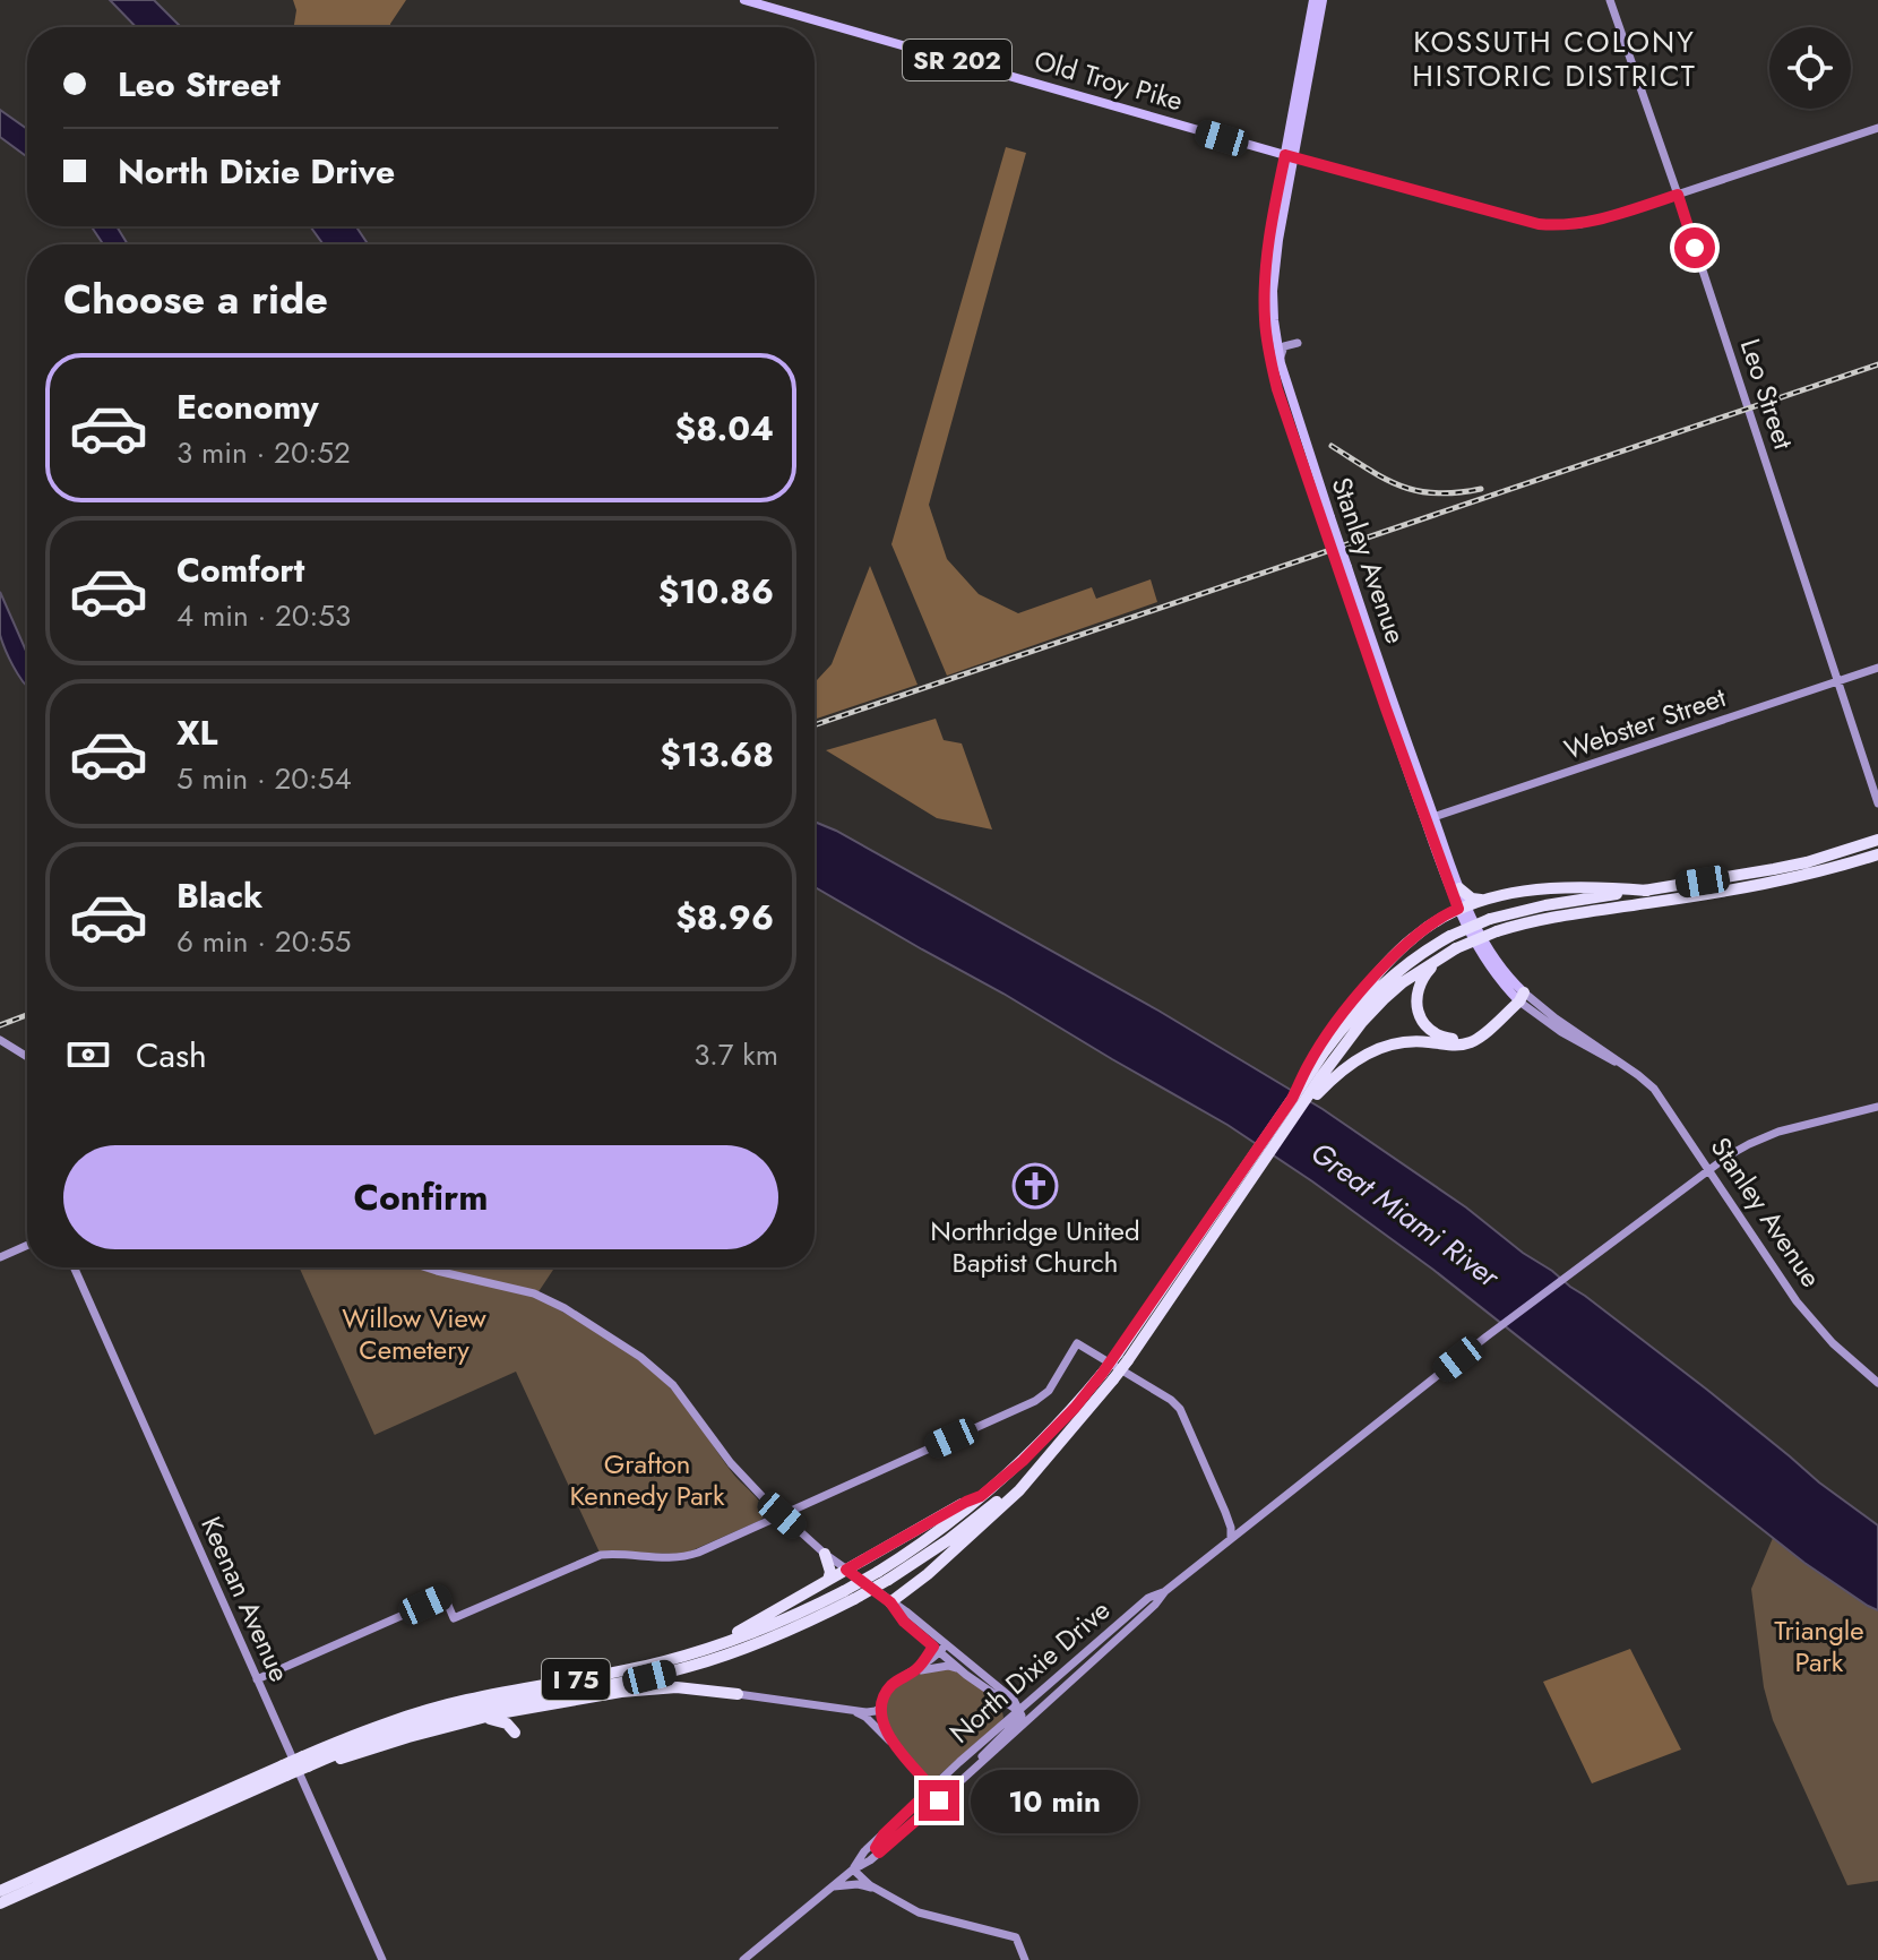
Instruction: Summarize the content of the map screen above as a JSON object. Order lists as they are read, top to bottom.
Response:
{
  "streets": {
    "highway": ["I 75"],
    "main road": [
      "SR 202",
      "Old Troy Pike",
      "Leo Street",
      "Stanley Avenue",
      "Webster Street",
      "Keenan Avenue",
      "North Dixie Drive"
    ]
  },
  "crossings": [
    ["Old Troy Pike", "Leo Street"],
    ["Old Troy Pike", "Stanley Avenue"],
    ["Leo Street", "Webster Street"],
    ["Stanley Avenue", "Webster Street"],
    ["Stanley Avenue", "North Dixie Drive"]
  ],
  "districts": ["KOSSUTH COLONY HISTORIC DISTRICT"],
  "water": ["Great Miami River"],
  "parks": ["Willow View Cemetery", "Grafton Kennedy Park", "Triangle Park"],
  "places": {
    "church": ["Northridge United Baptist Church"]
  },
  "page": {
    "banner": ["Leo Street", "North Dixie Drive"],
    "heading": "Choose a ride",
    "list": [
      {
        "name": "Economy",
        "note": "3 min · 20:52",
        "value": "$8.04"
      },
      {
        "name": "Comfort",
        "note": "4 min · 20:53",
        "value": "$10.86"
      },
      {
        "name": "XL",
        "note": "5 min · 20:54",
        "value": "$13.68"
      },
      {
        "name": "Black",
        "note": "6 min · 20:55",
        "value": "$8.96"
      }
    ],
    "pay": ["Cash", "3.7 km"],
    "buttons": "Confirm",
    "bubble": "10 min"
  }
}
